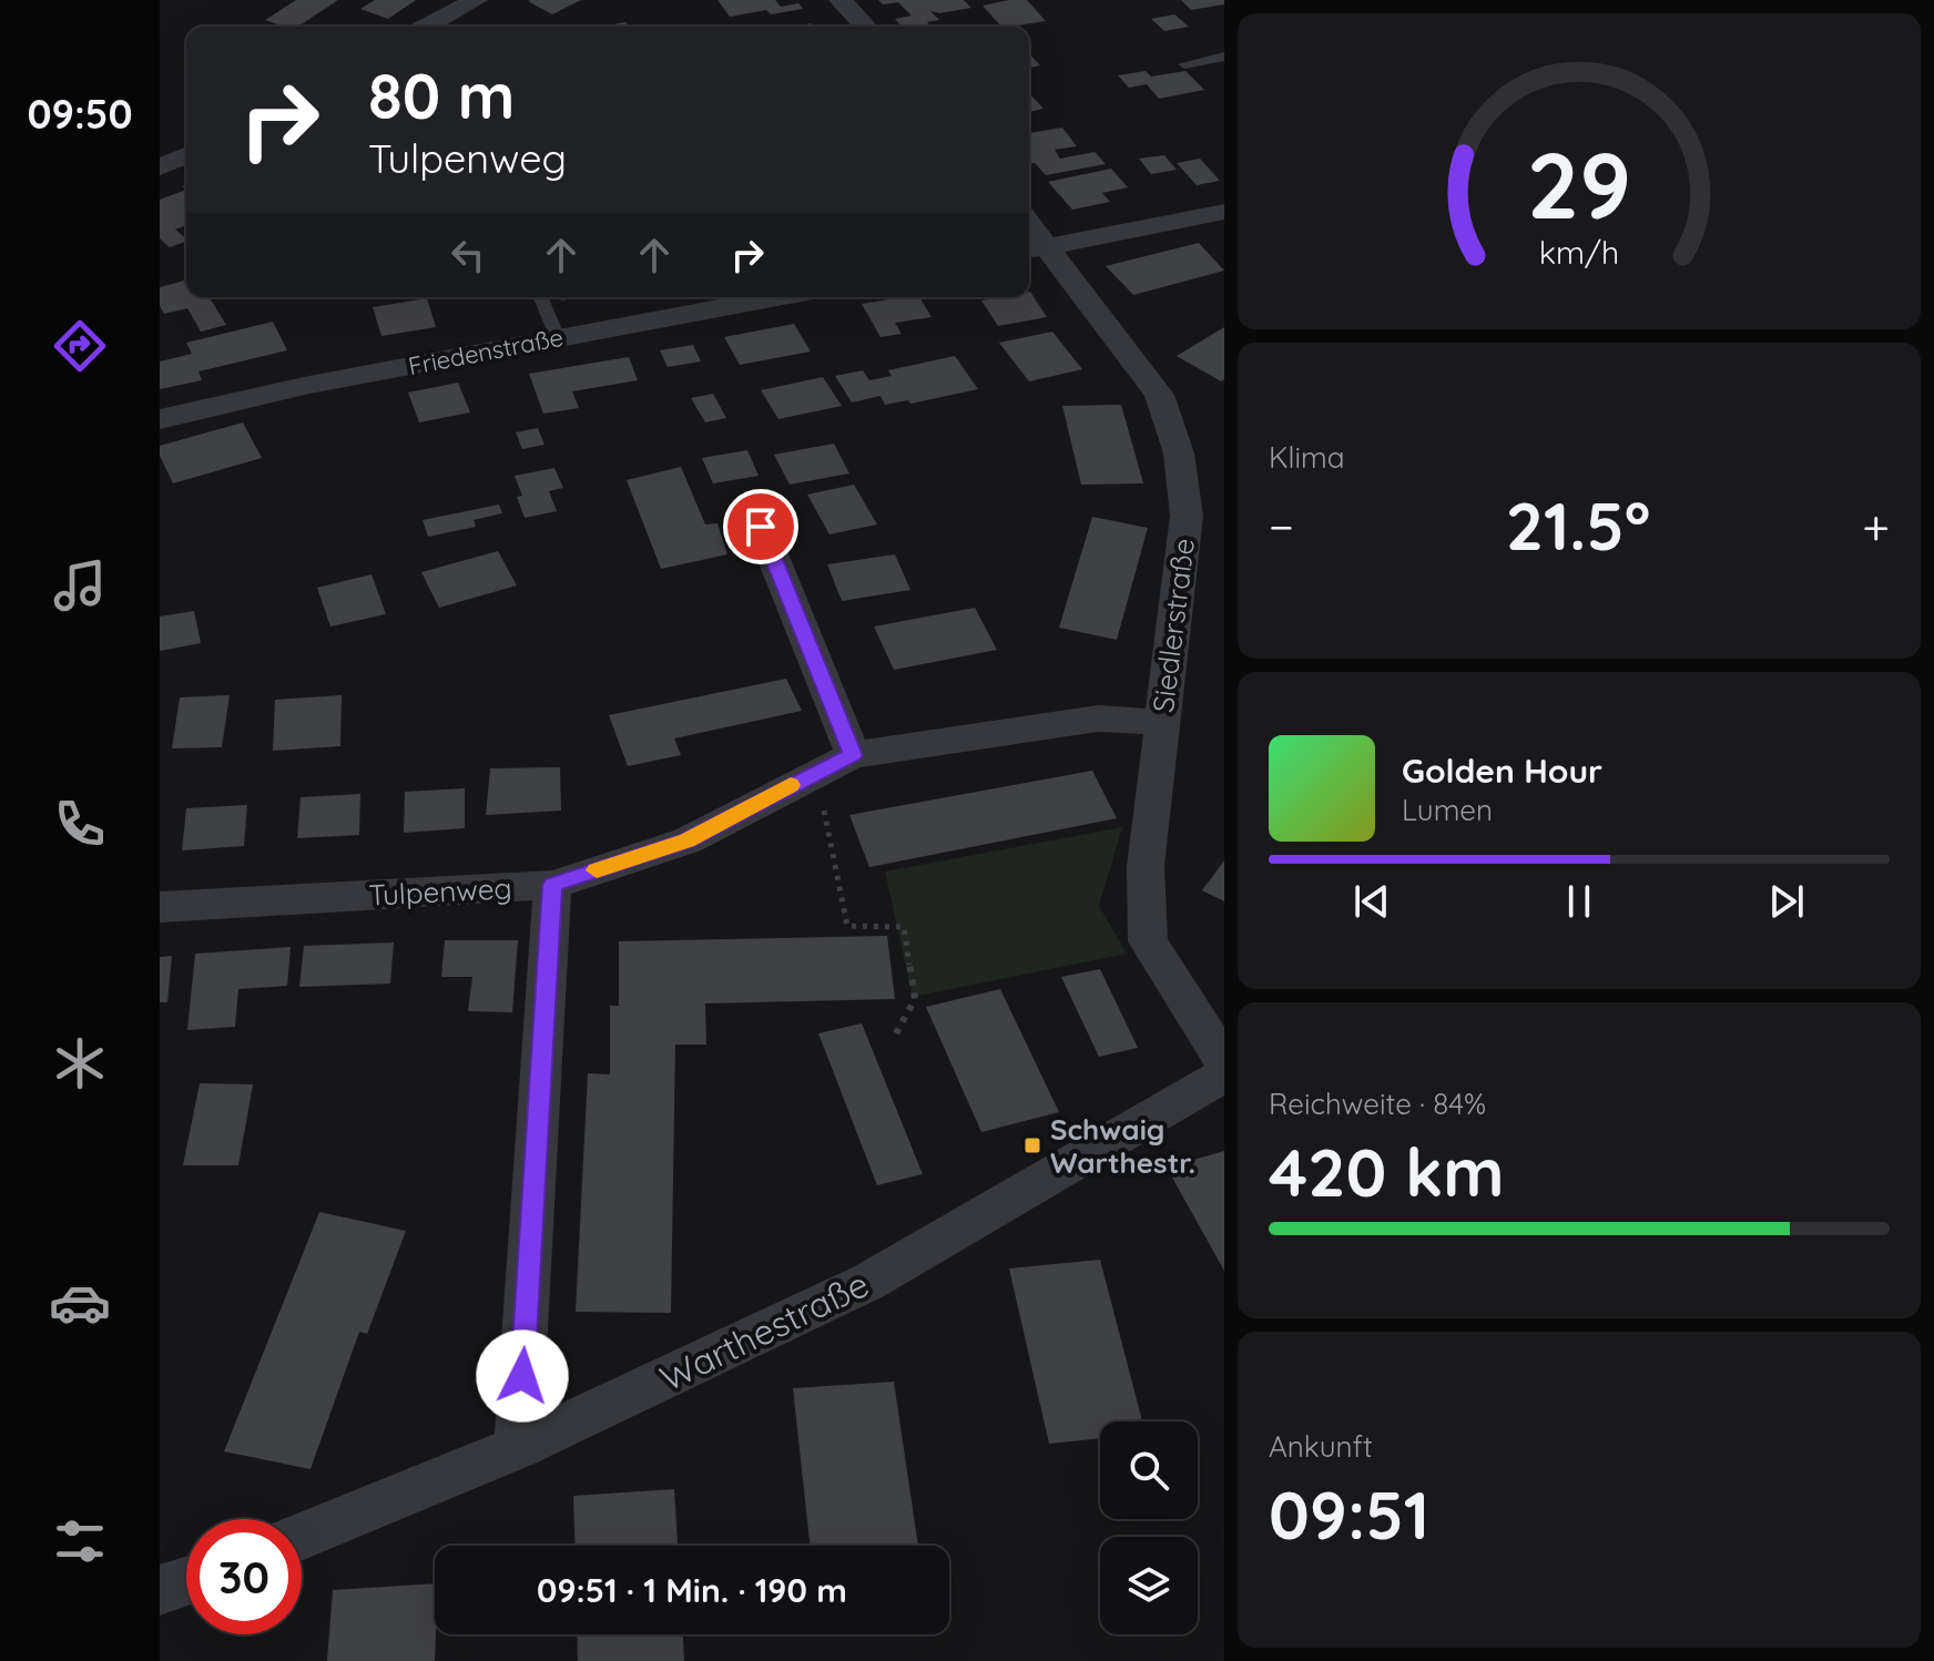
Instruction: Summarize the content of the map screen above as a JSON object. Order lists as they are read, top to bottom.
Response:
{
  "streets": {
    "street": [
      "Friedenstraße",
      "Siedlerstraße",
      "Tulpenweg",
      "Warthestraße"
    ]
  },
  "crossings": [
    ["Siedlerstraße", "Tulpenweg"]
  ],
  "places": {
    "transit": ["Schwaig Warthestr."]
  },
  "page": {
    "tabs": "09:50",
    "turn": ["80 m", "Tulpenweg"],
    "tile": [
      "Klima",
      ["Reichweite · 84%", "420 km"],
      ["Ankunft", "09:51"]
    ],
    "heat": ["−", "21.5°", "+"],
    "song": ["Golden Hour", "Lumen"],
    "limit": "30",
    "trip": "09:51 · 1 Min. · 190 m",
    "gauge": ["29", "km/h"]
  }
}
